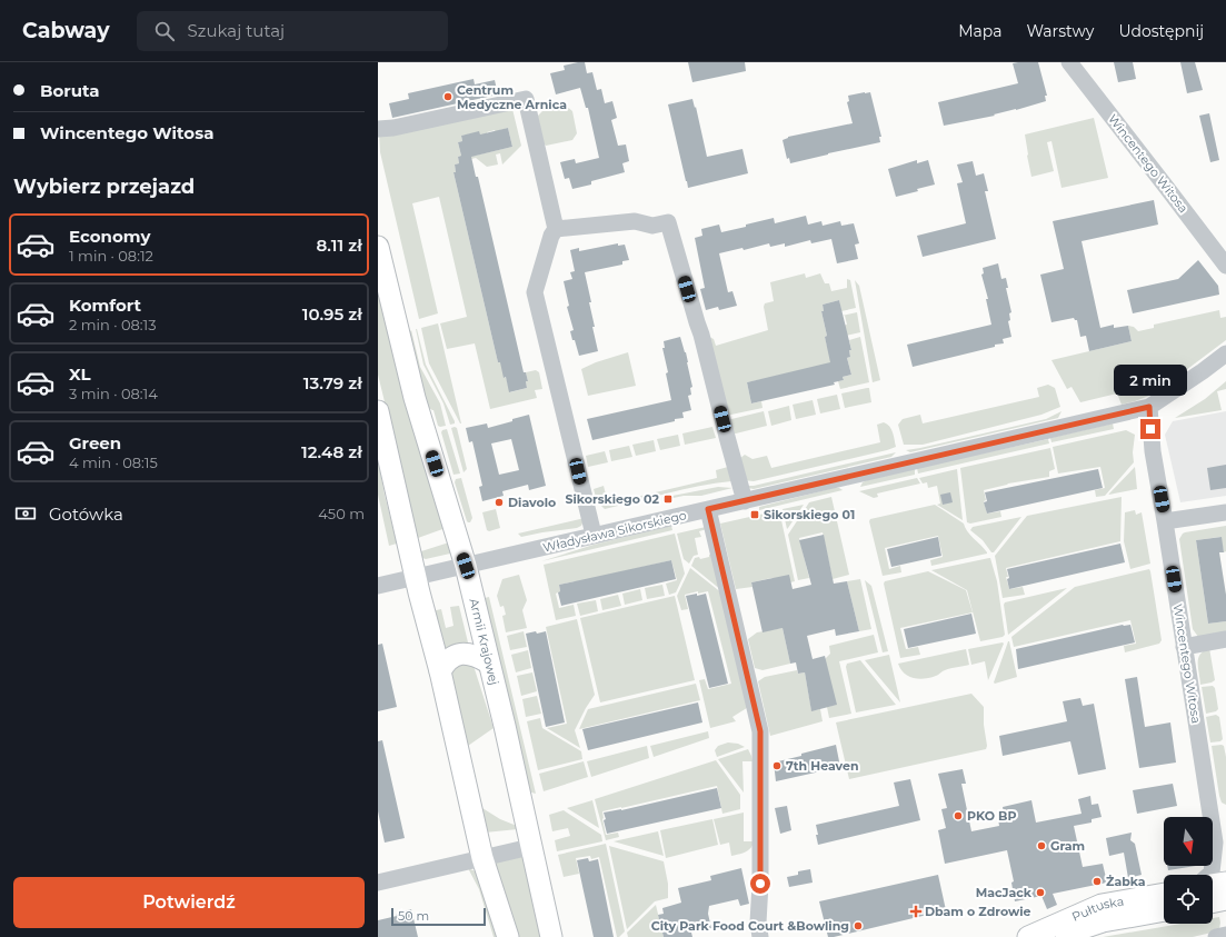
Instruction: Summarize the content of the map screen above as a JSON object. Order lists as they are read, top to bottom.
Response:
{
  "streets": {
    "main road": ["Armii Krajowej", "Pułtuska"],
    "street": ["Wincentego Witosa", "Władysława Sikorskiego"]
  },
  "crossings": [
    ["Wincentego Witosa", "Władysława Sikorskiego"],
    ["Władysława Sikorskiego", "Armii Krajowej"]
  ],
  "places": {
    "other": [
      "Centrum Medyczne Arnica",
      "Diavolo",
      "7th Heaven",
      "PKO BP",
      "Gram",
      "Żabka",
      "MacJack",
      "City Park Food Court &Bowling"
    ],
    "transit": ["Sikorskiego 02", "Sikorskiego 01"],
    "health": ["Dbam o Zdrowie"]
  },
  "scale_bar": "50 m",
  "north": "bottom",
  "page": {
    "header": "Cabway",
    "search": "Szukaj tutaj",
    "nav": ["Mapa", "Warstwy", "Udostępnij"],
    "banner": ["Boruta", "Wincentego Witosa"],
    "heading": "Wybierz przejazd",
    "list": [
      {
        "name": "Economy",
        "note": "1 min · 08:12",
        "value": "8.11 zł"
      },
      {
        "name": "Komfort",
        "note": "2 min · 08:13",
        "value": "10.95 zł"
      },
      {
        "name": "XL",
        "note": "3 min · 08:14",
        "value": "13.79 zł"
      },
      {
        "name": "Green",
        "note": "4 min · 08:15",
        "value": "12.48 zł"
      }
    ],
    "bubble": "2 min",
    "pay": ["Gotówka", "450 m"],
    "buttons": "Potwierdź",
    "scale": "50 m"
  }
}
